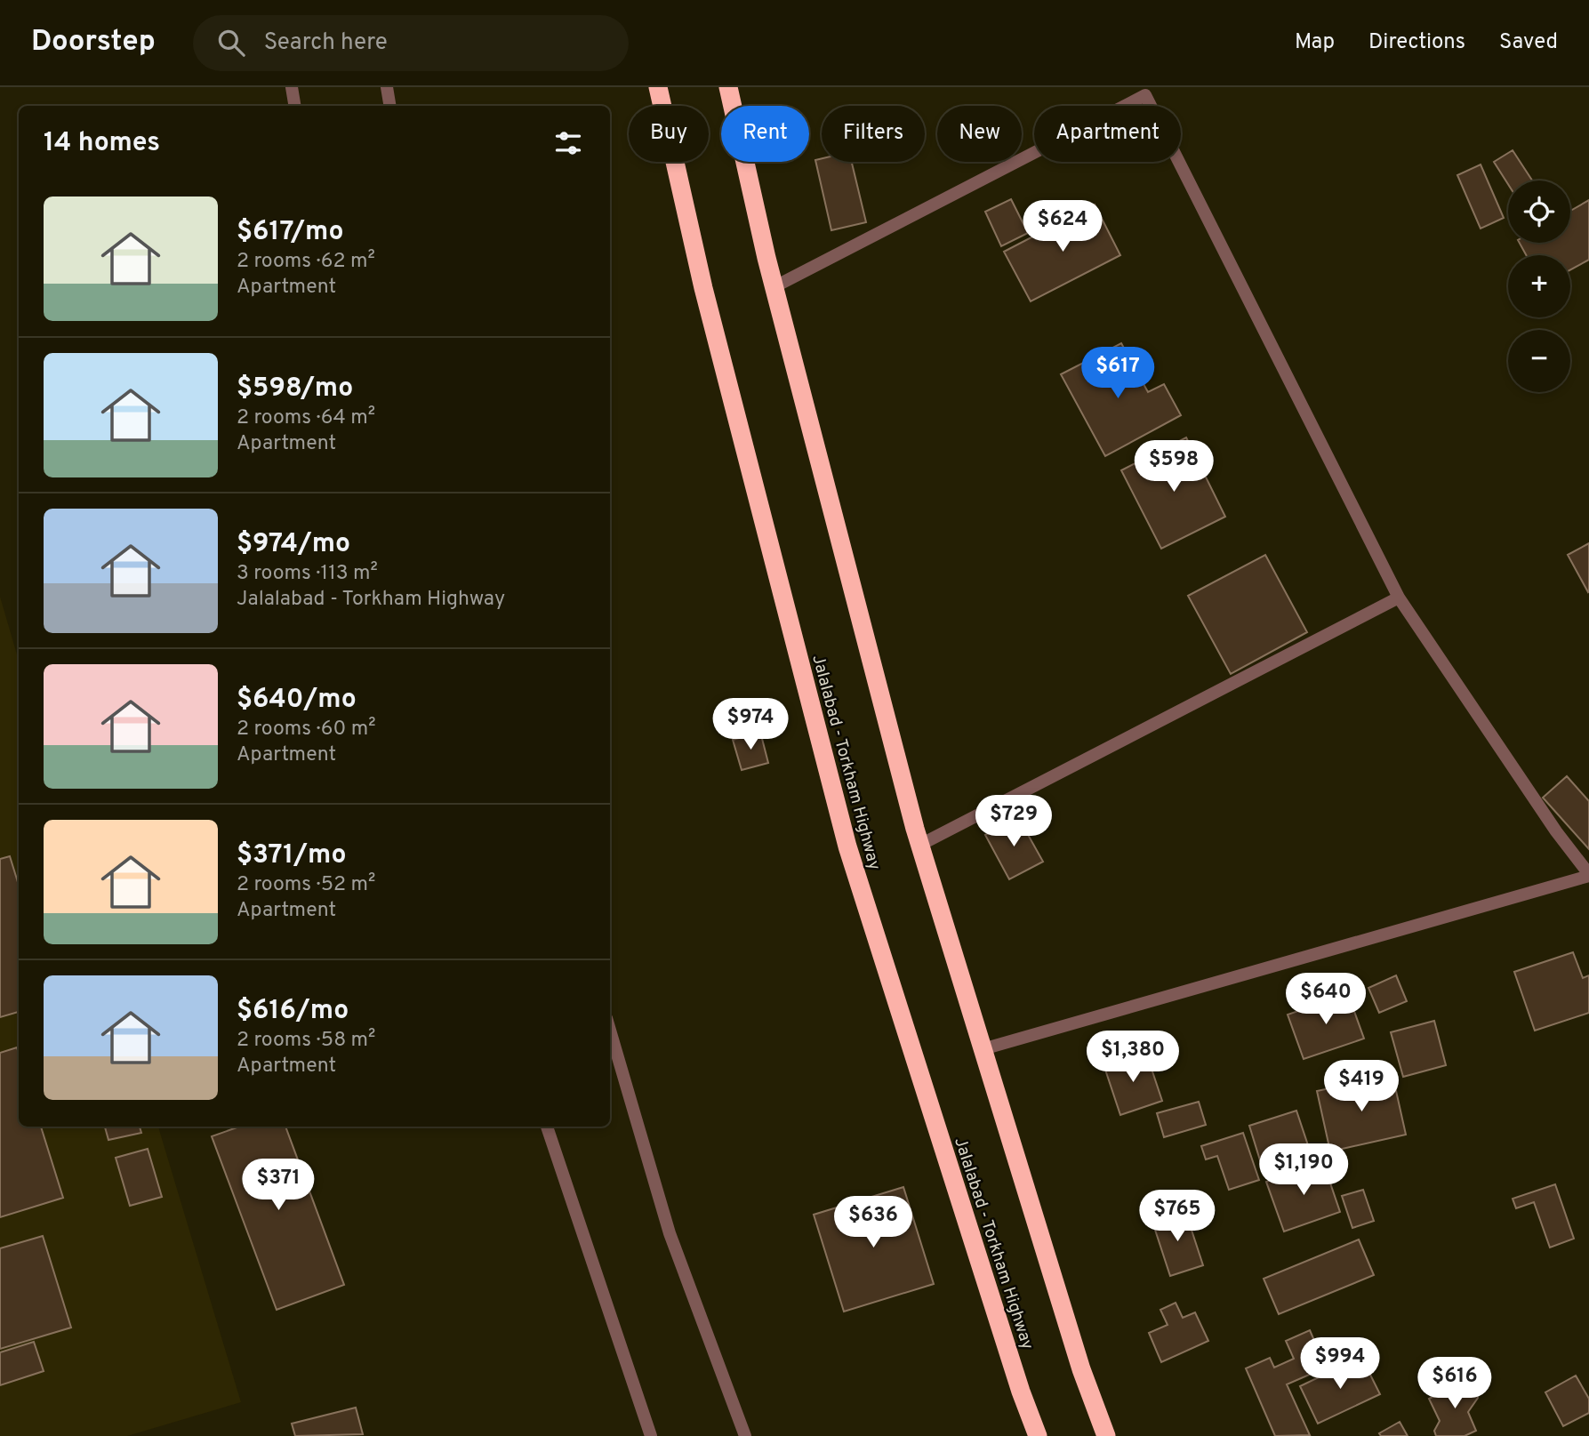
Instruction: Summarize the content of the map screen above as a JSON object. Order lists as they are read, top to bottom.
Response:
{
  "streets": {
    "highway": ["Jalalabad - Torkham Highway"]
  },
  "page": {
    "header": "Doorstep",
    "search": "Search here",
    "nav": ["Map", "Directions", "Saved"],
    "chip": [
      "Buy",
      "Rent",
      "Filters",
      "New",
      "Apartment"
    ],
    "heading": "14 homes",
    "map_buttons": ["+", "−"],
    "list": [
      {
        "name": "$617/mo",
        "note": "2 rooms · 62 m² · Apartment"
      },
      {
        "name": "$598/mo",
        "note": "2 rooms · 64 m² · Apartment"
      },
      {
        "name": "$974/mo",
        "note": "3 rooms · 113 m² · Jalalabad - Torkham Highway"
      },
      {
        "name": "$640/mo",
        "note": "2 rooms · 60 m² · Apartment"
      },
      {
        "name": "$371/mo",
        "note": "2 rooms · 52 m² · Apartment"
      },
      {
        "name": "$616/mo",
        "note": "2 rooms · 58 m² · Apartment"
      }
    ],
    "price": [
      "$624",
      "$617",
      "$598",
      "$974",
      "$729",
      "$640",
      "$1,380",
      "$419",
      "$1,190",
      "$371",
      "$765",
      "$636",
      "$994",
      "$616"
    ]
  }
}
